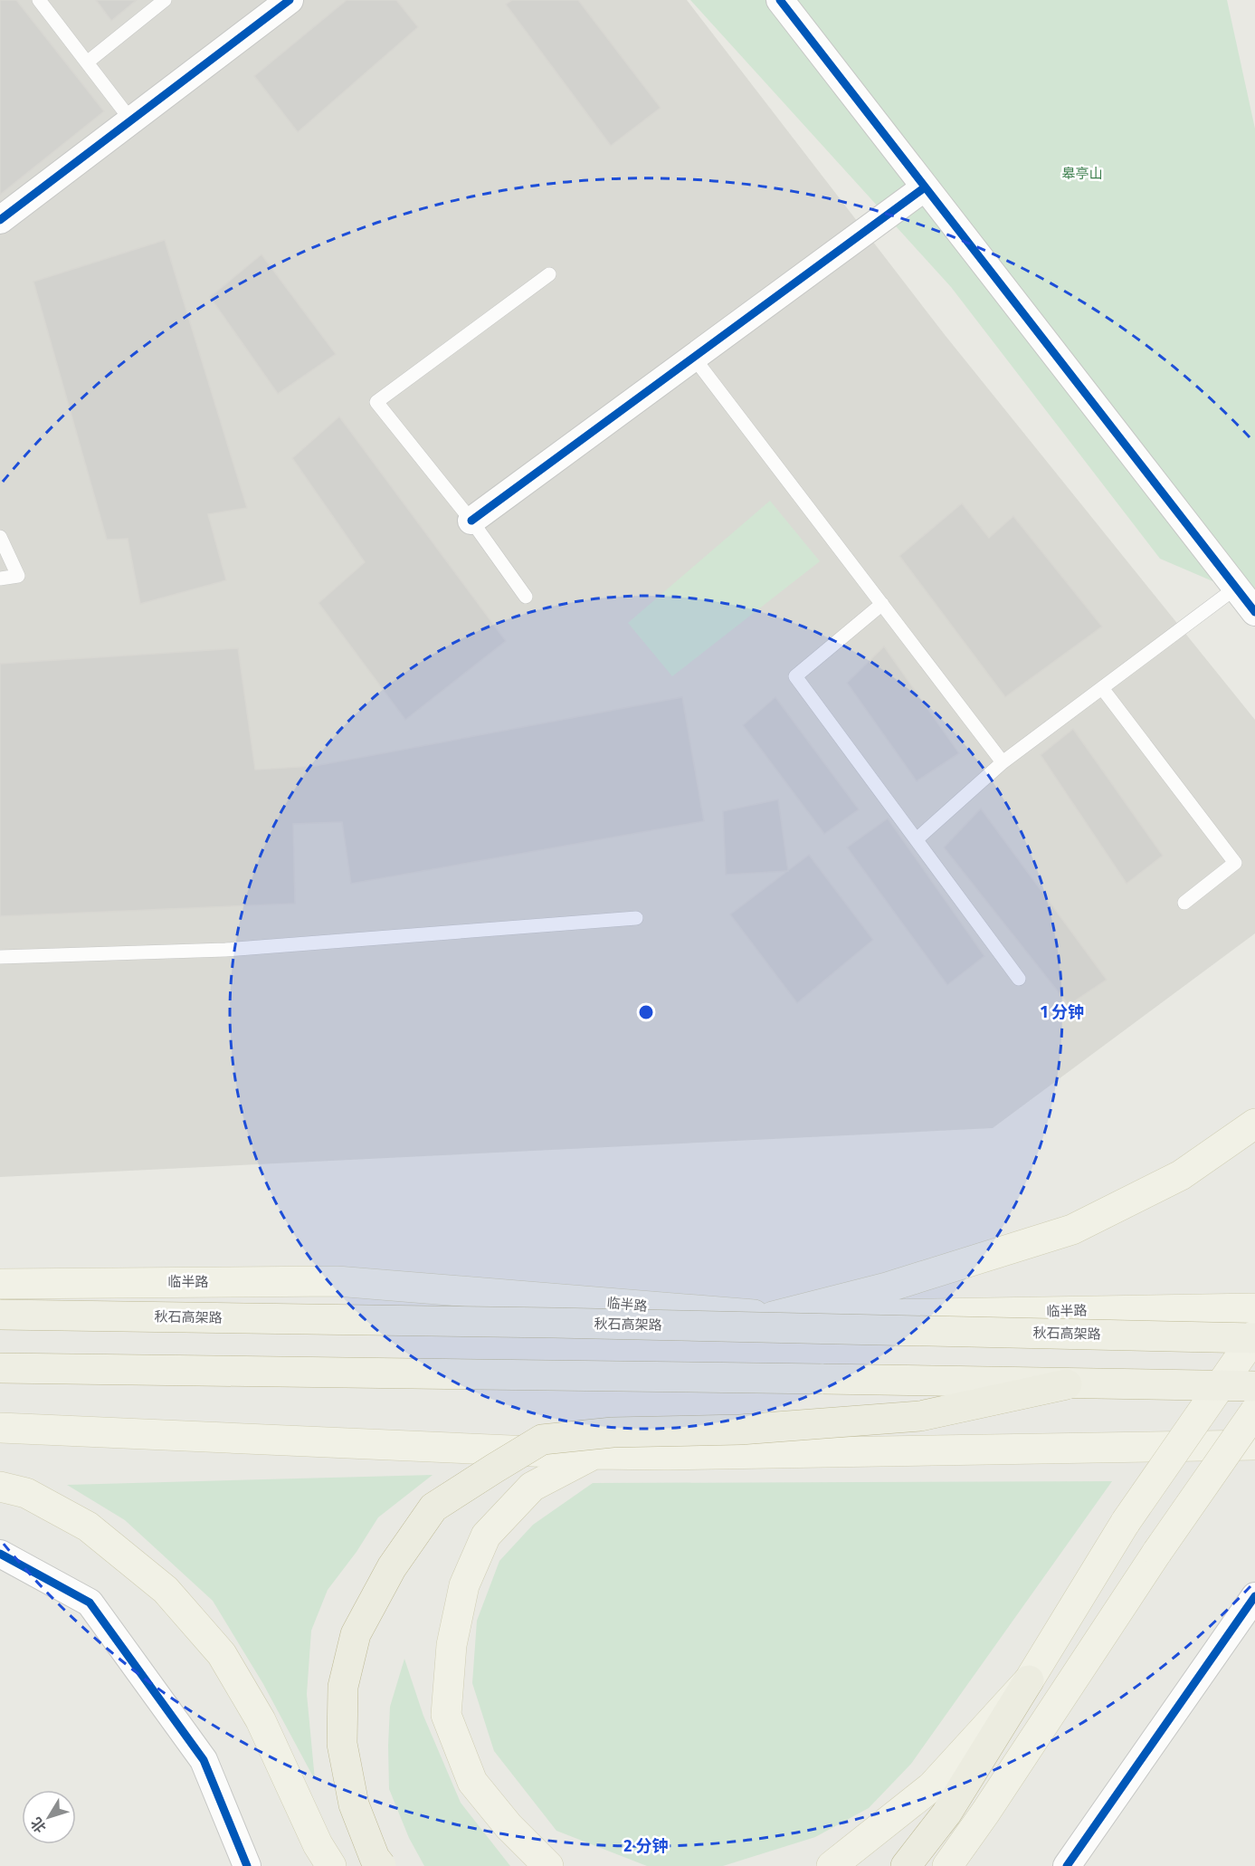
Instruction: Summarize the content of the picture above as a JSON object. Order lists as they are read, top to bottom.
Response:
{
  "streets": {
    "highway": ["秋石高架路"],
    "main road": ["临半路"]
  },
  "parks": ["皋亭山"],
  "north": "bottom left",
  "rings": ["1 分钟", "2 分钟"]
}
